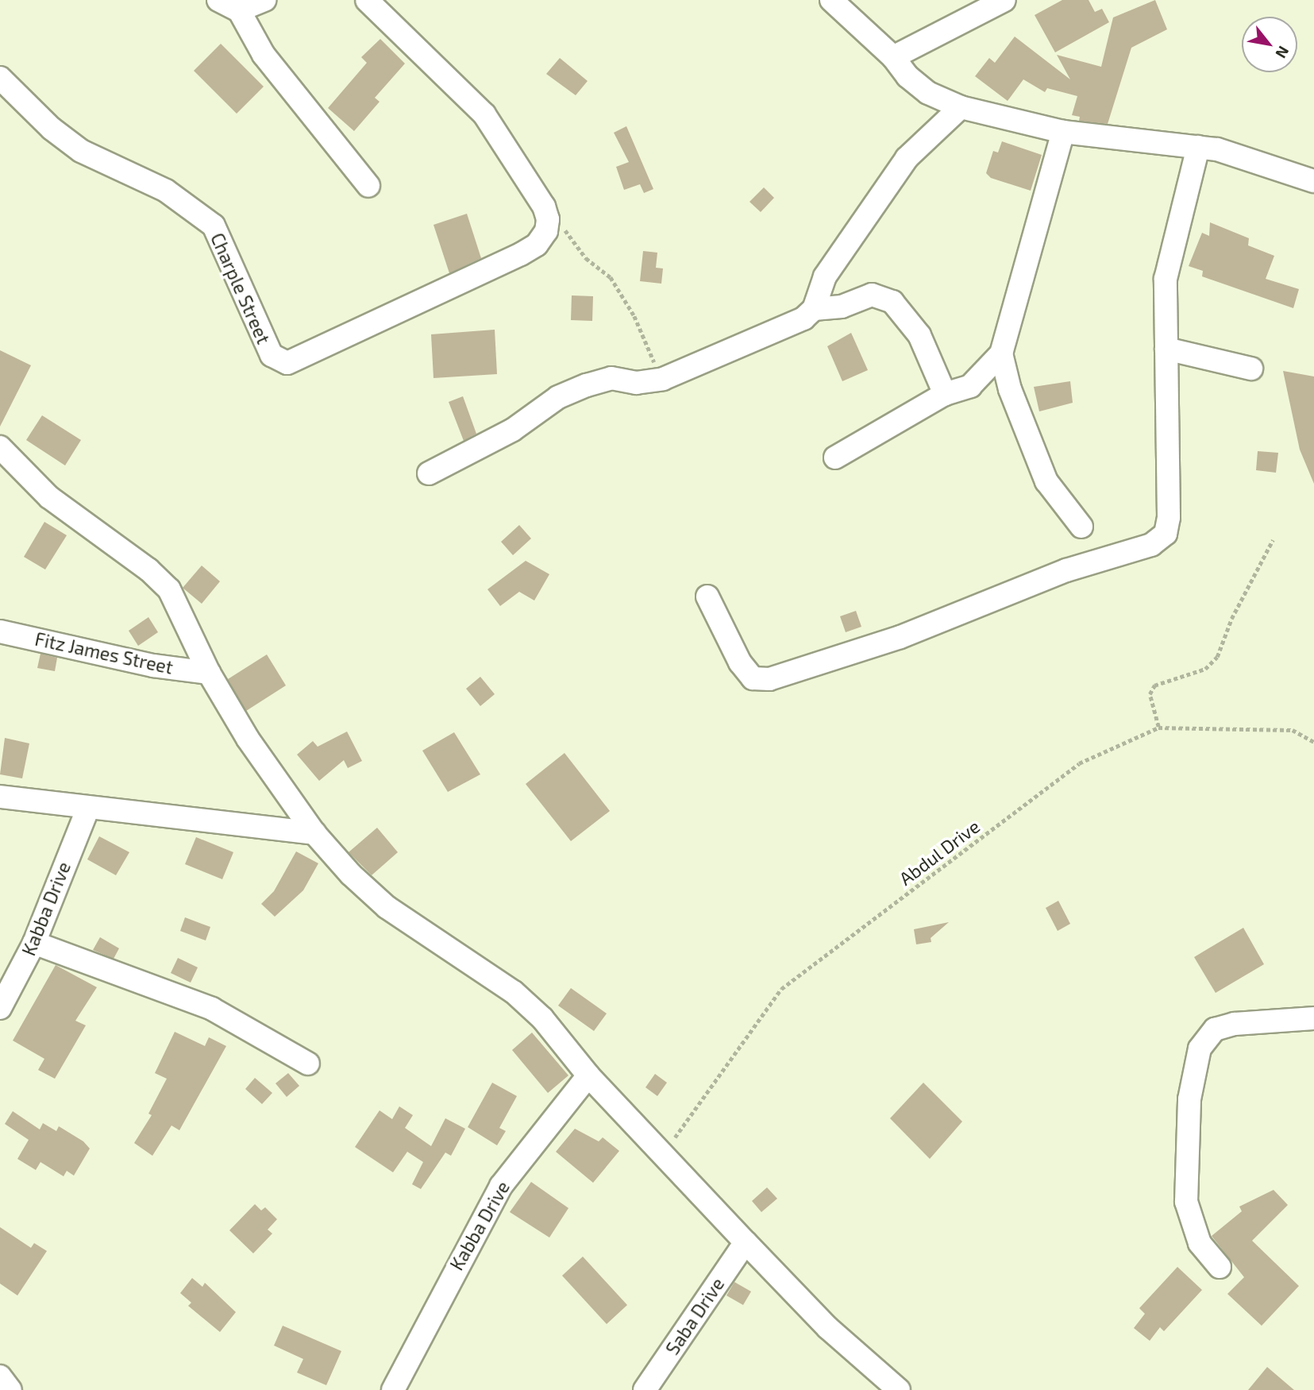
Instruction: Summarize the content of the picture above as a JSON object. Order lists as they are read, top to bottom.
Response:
{
  "streets": {
    "street": [
      "Charple Street",
      "Fitz James Street",
      "Kabba Drive",
      "Saba Drive"
    ],
    "path": ["Abdul Drive"]
  },
  "north": "bottom right"
}
